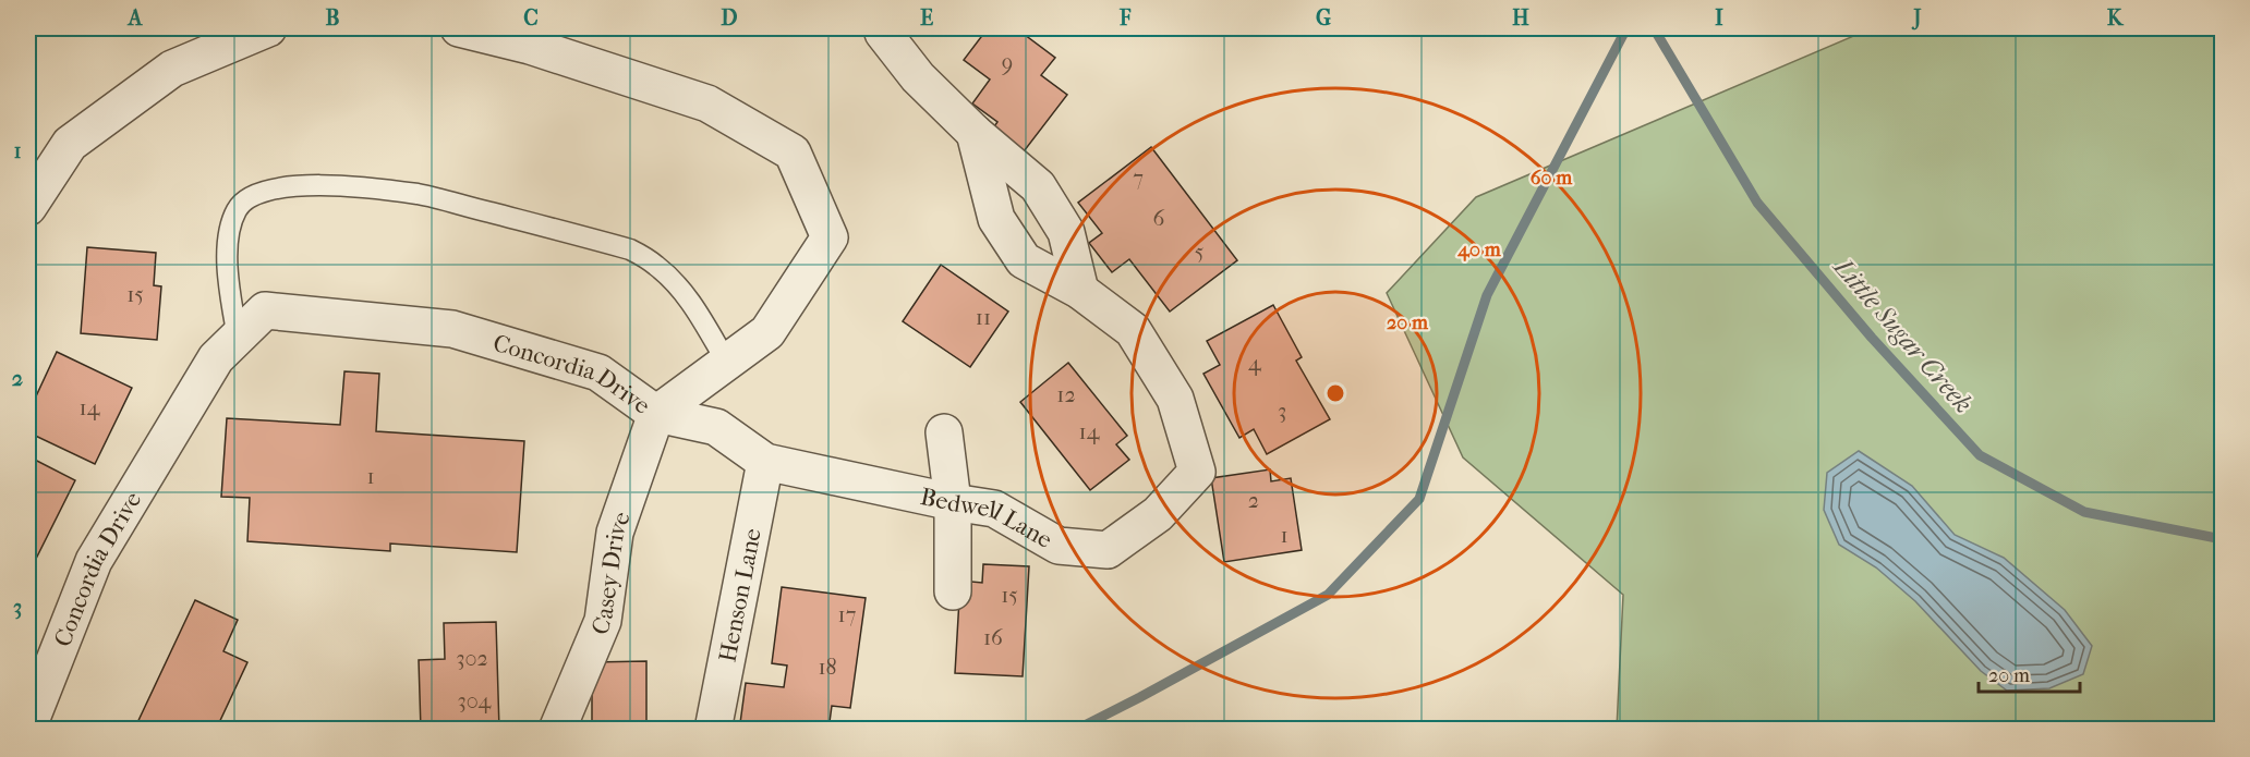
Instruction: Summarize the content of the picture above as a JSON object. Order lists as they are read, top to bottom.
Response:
{
  "streets": {
    "street": [
      "Concordia Drive",
      "Bedwell Lane",
      "Casey Drive",
      "Henson Lane"
    ]
  },
  "crossings": [
    ["Concordia Drive", "Bedwell Lane"],
    ["Concordia Drive", "Casey Drive"],
    ["Bedwell Lane", "Casey Drive"],
    ["Bedwell Lane", "Henson Lane"]
  ],
  "water": ["Little Sugar Creek"],
  "house_numbers": [
    "9",
    "7",
    "6",
    "5",
    "15",
    "11",
    "4",
    "12",
    "14",
    "3",
    "14",
    "1",
    "2",
    "1",
    "15",
    "17",
    "16",
    "302",
    "18",
    "304"
  ],
  "scale_bar": "20 m",
  "grid": {
    "columns": [
      "A",
      "B",
      "C",
      "D",
      "E",
      "F",
      "G",
      "H",
      "I",
      "J",
      "K"
    ],
    "rows": ["1", "2", "3"]
  },
  "rings": ["60 m", "40 m", "20 m"]
}
